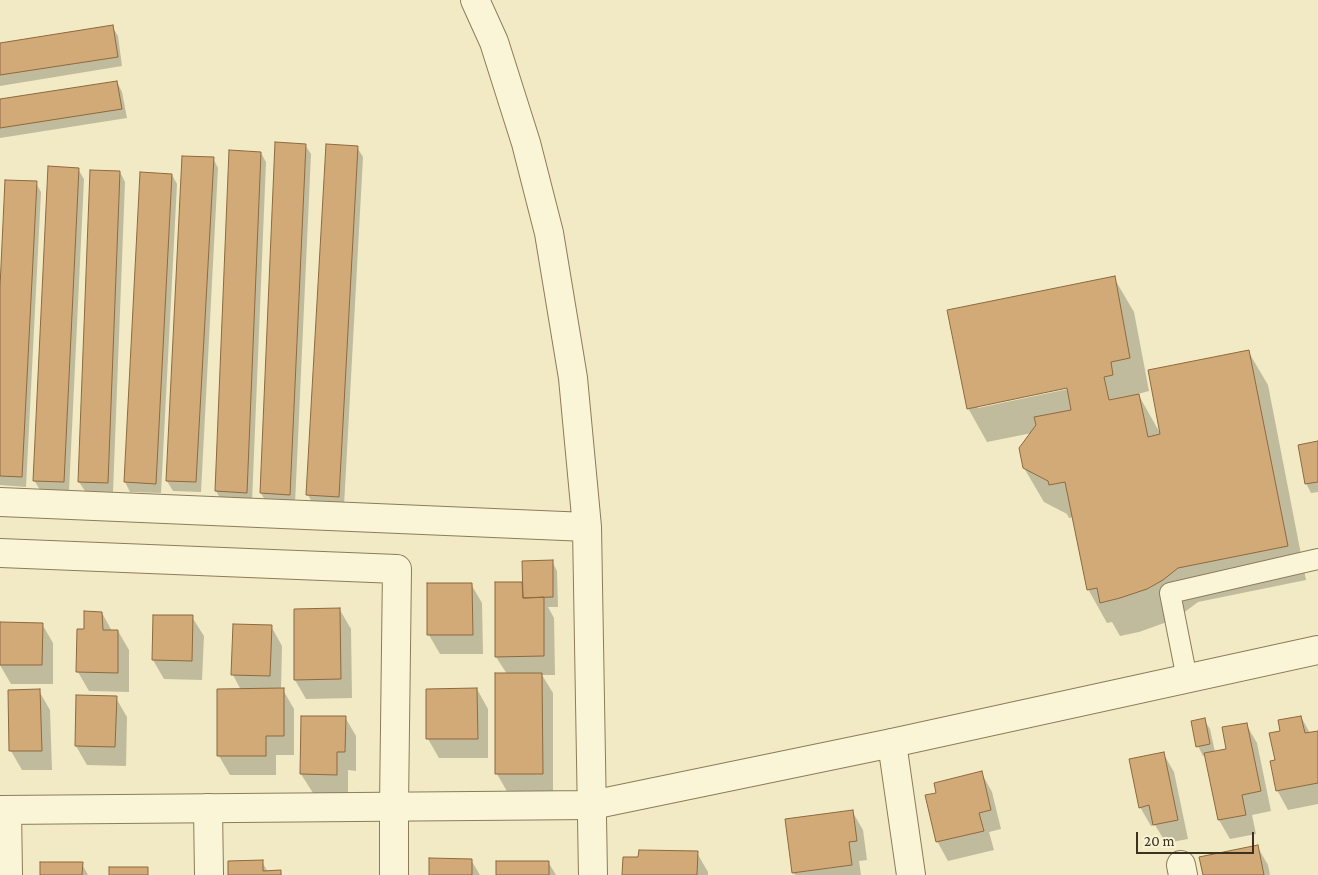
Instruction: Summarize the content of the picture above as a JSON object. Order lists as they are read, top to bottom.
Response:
{
  "scale_bar": "20 m"
}
